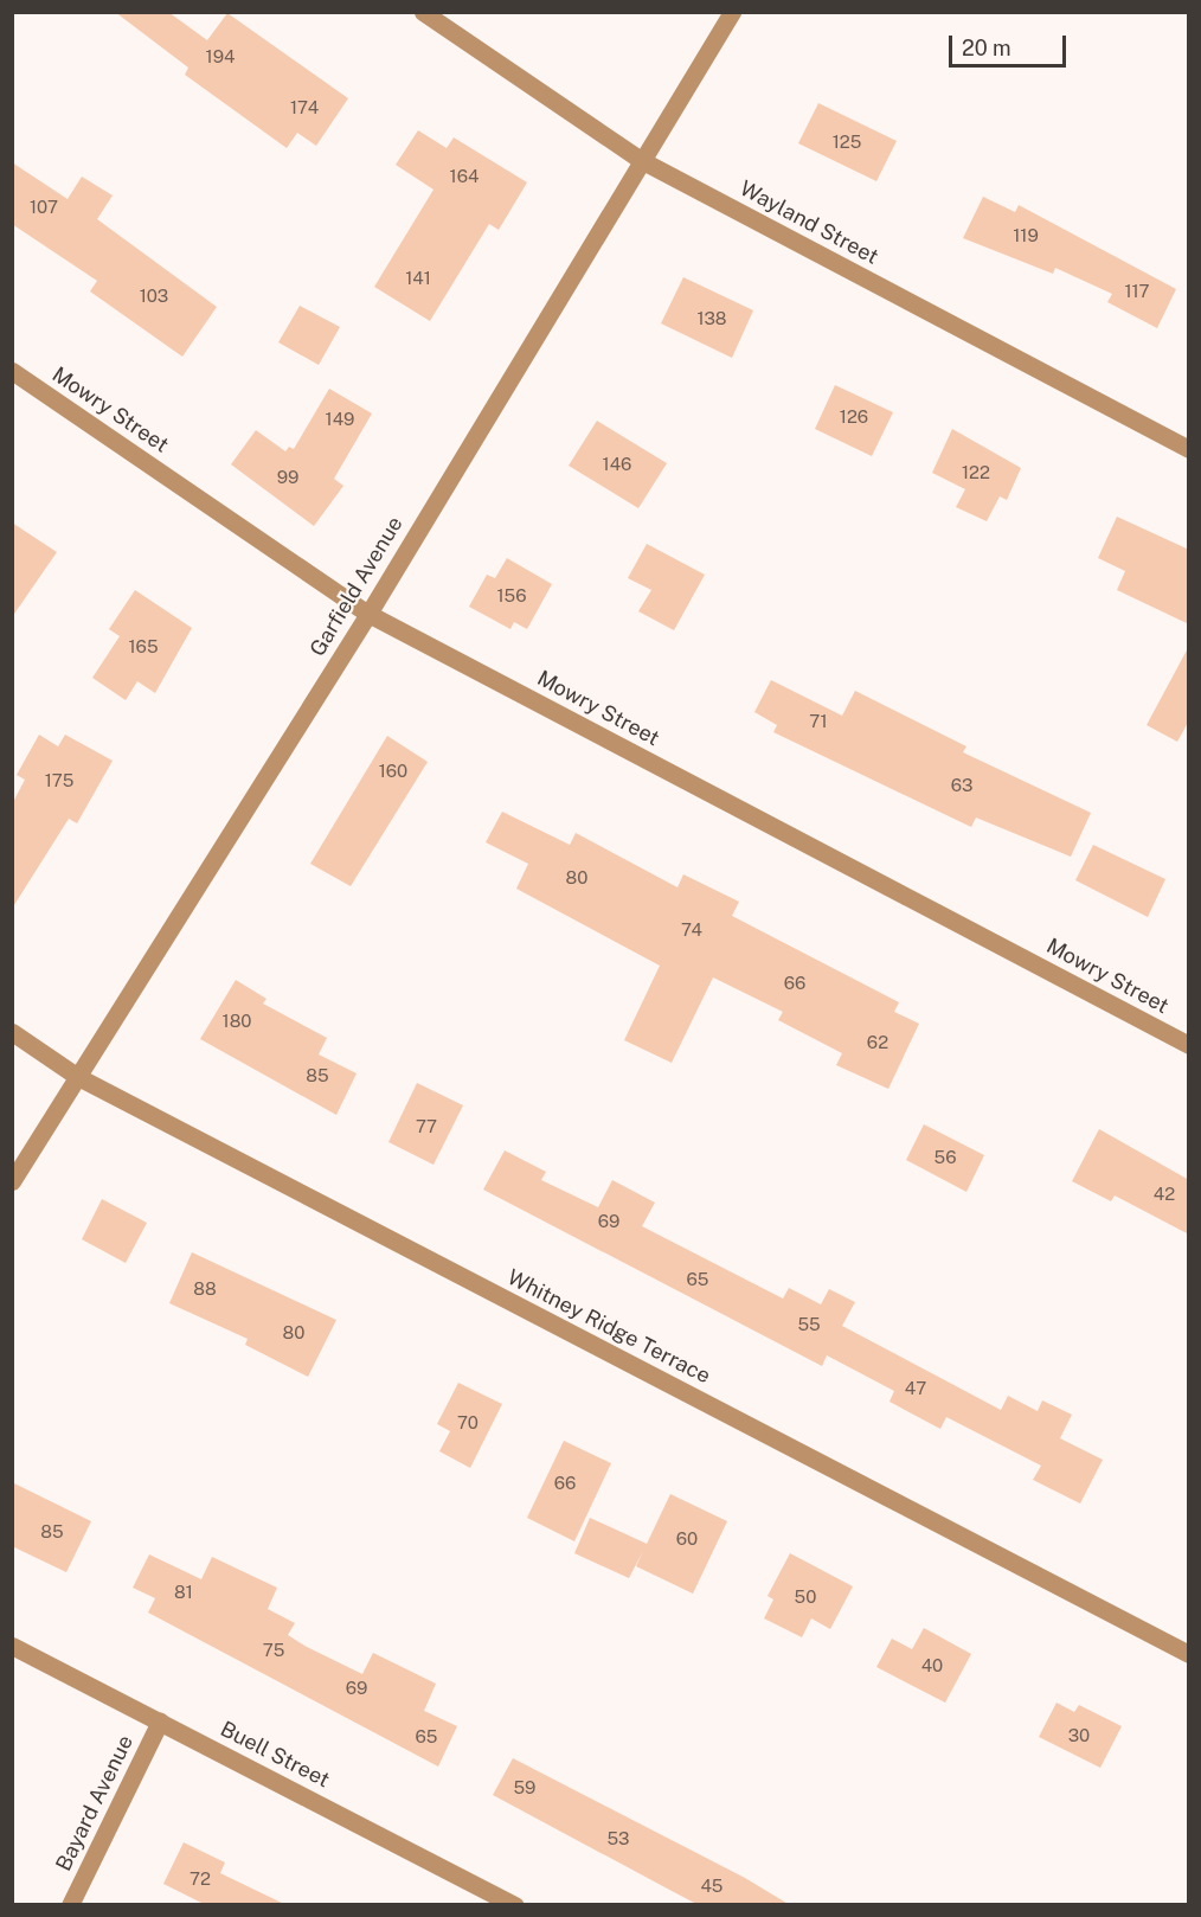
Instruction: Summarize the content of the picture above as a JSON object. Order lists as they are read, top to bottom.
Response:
{
  "streets": {
    "street": [
      "Wayland Street",
      "Mowry Street",
      "Garfield Avenue",
      "Whitney Ridge Terrace",
      "Buell Street",
      "Bayard Avenue"
    ]
  },
  "crossings": [
    ["Wayland Street", "Garfield Avenue"],
    ["Mowry Street", "Garfield Avenue"],
    ["Garfield Avenue", "Whitney Ridge Terrace"],
    ["Buell Street", "Bayard Avenue"]
  ],
  "house_numbers": [
    "194",
    "174",
    "125",
    "164",
    "107",
    "119",
    "141",
    "117",
    "103",
    "138",
    "126",
    "149",
    "146",
    "122",
    "99",
    "156",
    "165",
    "71",
    "160",
    "175",
    "63",
    "80",
    "74",
    "66",
    "180",
    "62",
    "85",
    "77",
    "56",
    "42",
    "69",
    "65",
    "88",
    "55",
    "80",
    "47",
    "70",
    "66",
    "85",
    "60",
    "81",
    "50",
    "75",
    "40",
    "69",
    "30",
    "65",
    "59",
    "53",
    "72",
    "45"
  ],
  "scale_bar": "20 m"
}
